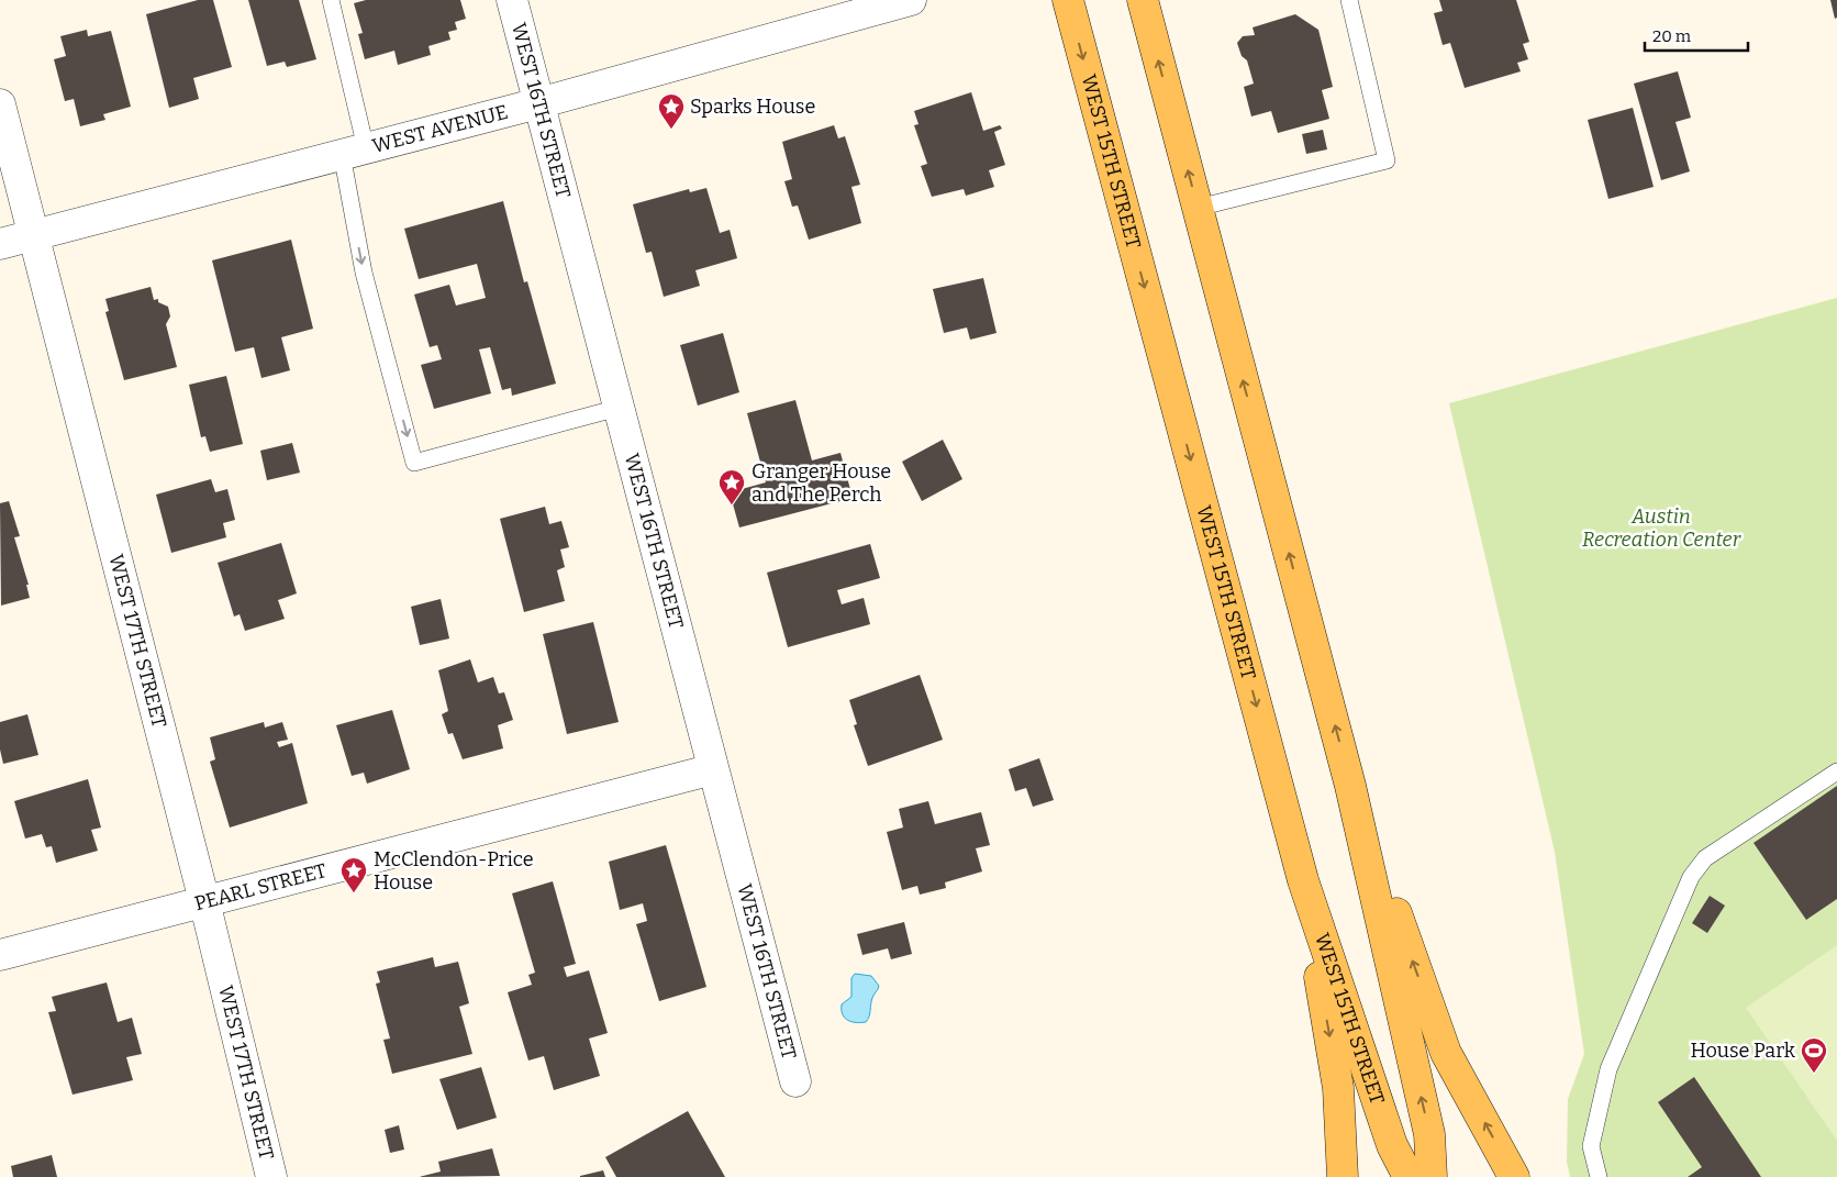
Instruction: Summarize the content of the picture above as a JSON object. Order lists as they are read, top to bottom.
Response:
{
  "streets": {
    "main road": ["WEST 15TH STREET"],
    "street": [
      "WEST 16TH STREET",
      "WEST AVENUE",
      "WEST 17TH STREET",
      "PEARL STREET"
    ]
  },
  "crossings": [
    ["WEST 16TH STREET", "WEST AVENUE"],
    ["WEST 16TH STREET", "PEARL STREET"],
    ["WEST AVENUE", "WEST 17TH STREET"],
    ["WEST 17TH STREET", "PEARL STREET"]
  ],
  "parks": ["Austin Recreation Center"],
  "places": {
    "place": ["Sparks House", "Granger House and The Perch", "McClendon-Price House"],
    "sports": ["House Park"]
  },
  "scale_bar": "20 m"
}
